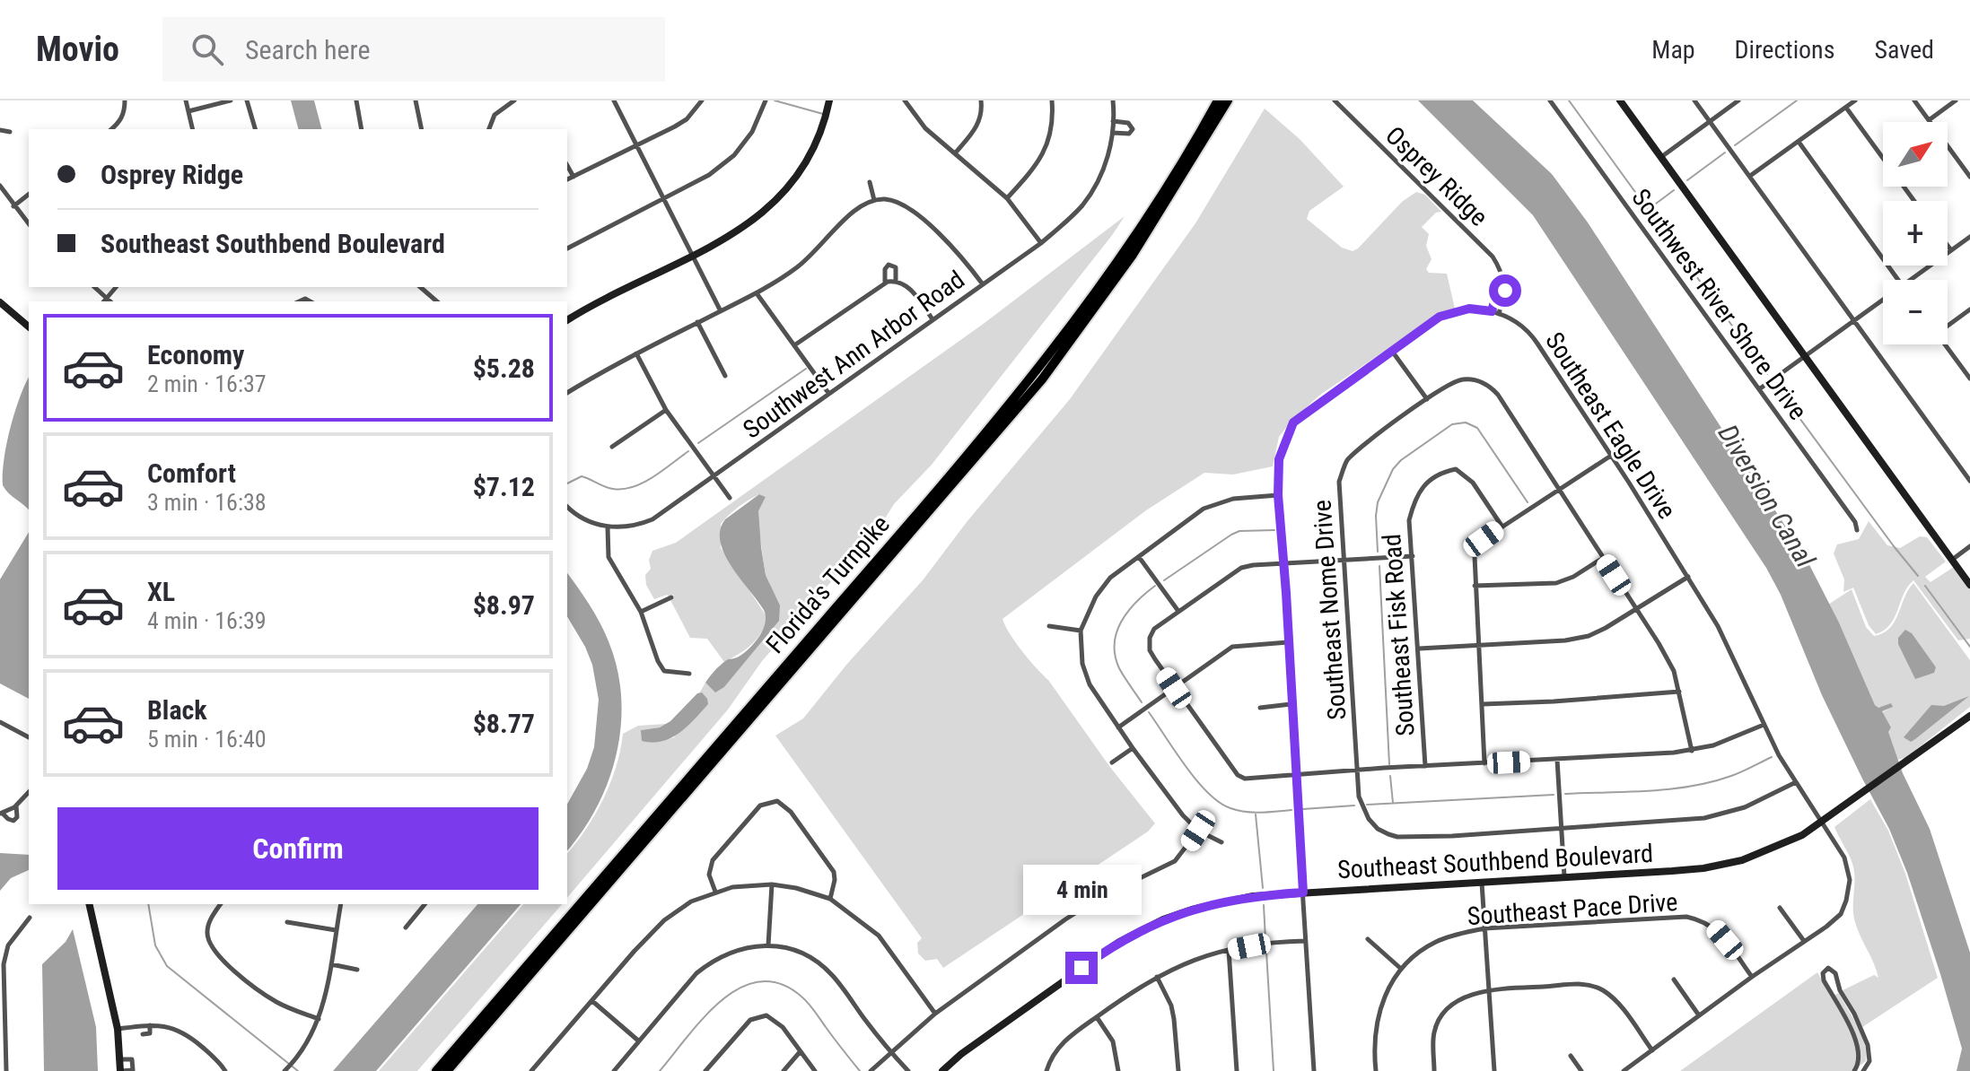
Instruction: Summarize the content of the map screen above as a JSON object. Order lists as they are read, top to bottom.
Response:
{
  "streets": {
    "highway": ["Florida's Turnpike"],
    "street": [
      "Osprey Ridge",
      "Southwest River Shore Drive",
      "Southwest Ann Arbor Road",
      "Southeast Eagle Drive",
      "Southeast Nome Drive",
      "Southeast Fisk Road",
      "Southeast Southbend Boulevard",
      "Southeast Pace Drive"
    ]
  },
  "crossings": [
    ["Osprey Ridge", "Southeast Eagle Drive"],
    ["Southeast Eagle Drive", "Southeast Nome Drive"],
    ["Southeast Eagle Drive", "Southeast Southbend Boulevard"],
    ["Southeast Eagle Drive", "Southeast Pace Drive"]
  ],
  "water": ["Diversion Canal"],
  "north": "top right",
  "page": {
    "header": "Movio",
    "search": "Search here",
    "nav": ["Map", "Directions", "Saved"],
    "map_buttons": ["+", "−"],
    "banner": ["Osprey Ridge", "Southeast Southbend Boulevard"],
    "list": [
      {
        "name": "Economy",
        "note": "2 min · 16:37",
        "value": "$5.28"
      },
      {
        "name": "Comfort",
        "note": "3 min · 16:38",
        "value": "$7.12"
      },
      {
        "name": "XL",
        "note": "4 min · 16:39",
        "value": "$8.97"
      },
      {
        "name": "Black",
        "note": "5 min · 16:40",
        "value": "$8.77"
      }
    ],
    "buttons": "Confirm",
    "bubble": "4 min"
  }
}
